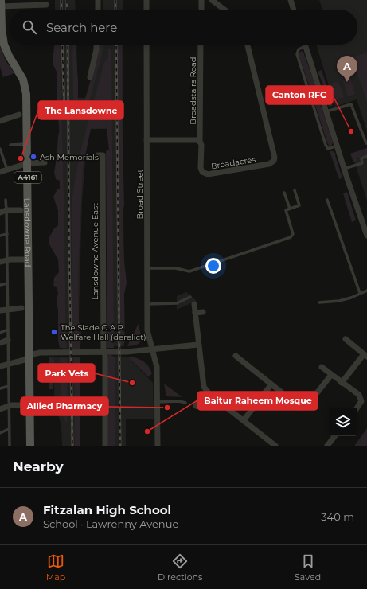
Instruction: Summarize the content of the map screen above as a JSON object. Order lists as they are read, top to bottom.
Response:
{
  "streets": {
    "main road": ["A4161", "Lansdowne Road"],
    "street": [
      "Broadstairs Road",
      "Broadacres",
      "Broad Street",
      "Lansdowne Avenue East"
    ]
  },
  "crossings": [
    ["Broadstairs Road", "Broadacres"]
  ],
  "places": [
    "Canton RFC",
    "Ash Memorials",
    "The Lansdowne",
    "The Slade O.A.P. Welfare Hall (derelict)",
    "Park Vets",
    "Allied Pharmacy",
    "Baitur Raheem Mosque"
  ],
  "page": {
    "search": "Search here",
    "pins": "A",
    "heading": "Nearby",
    "list": [
      {
        "mark": "A",
        "name": "Fitzalan High School",
        "note": "School · Lawrenny Avenue",
        "value": "340 m"
      }
    ],
    "nav": ["Map", "Directions", "Saved"]
  }
}
